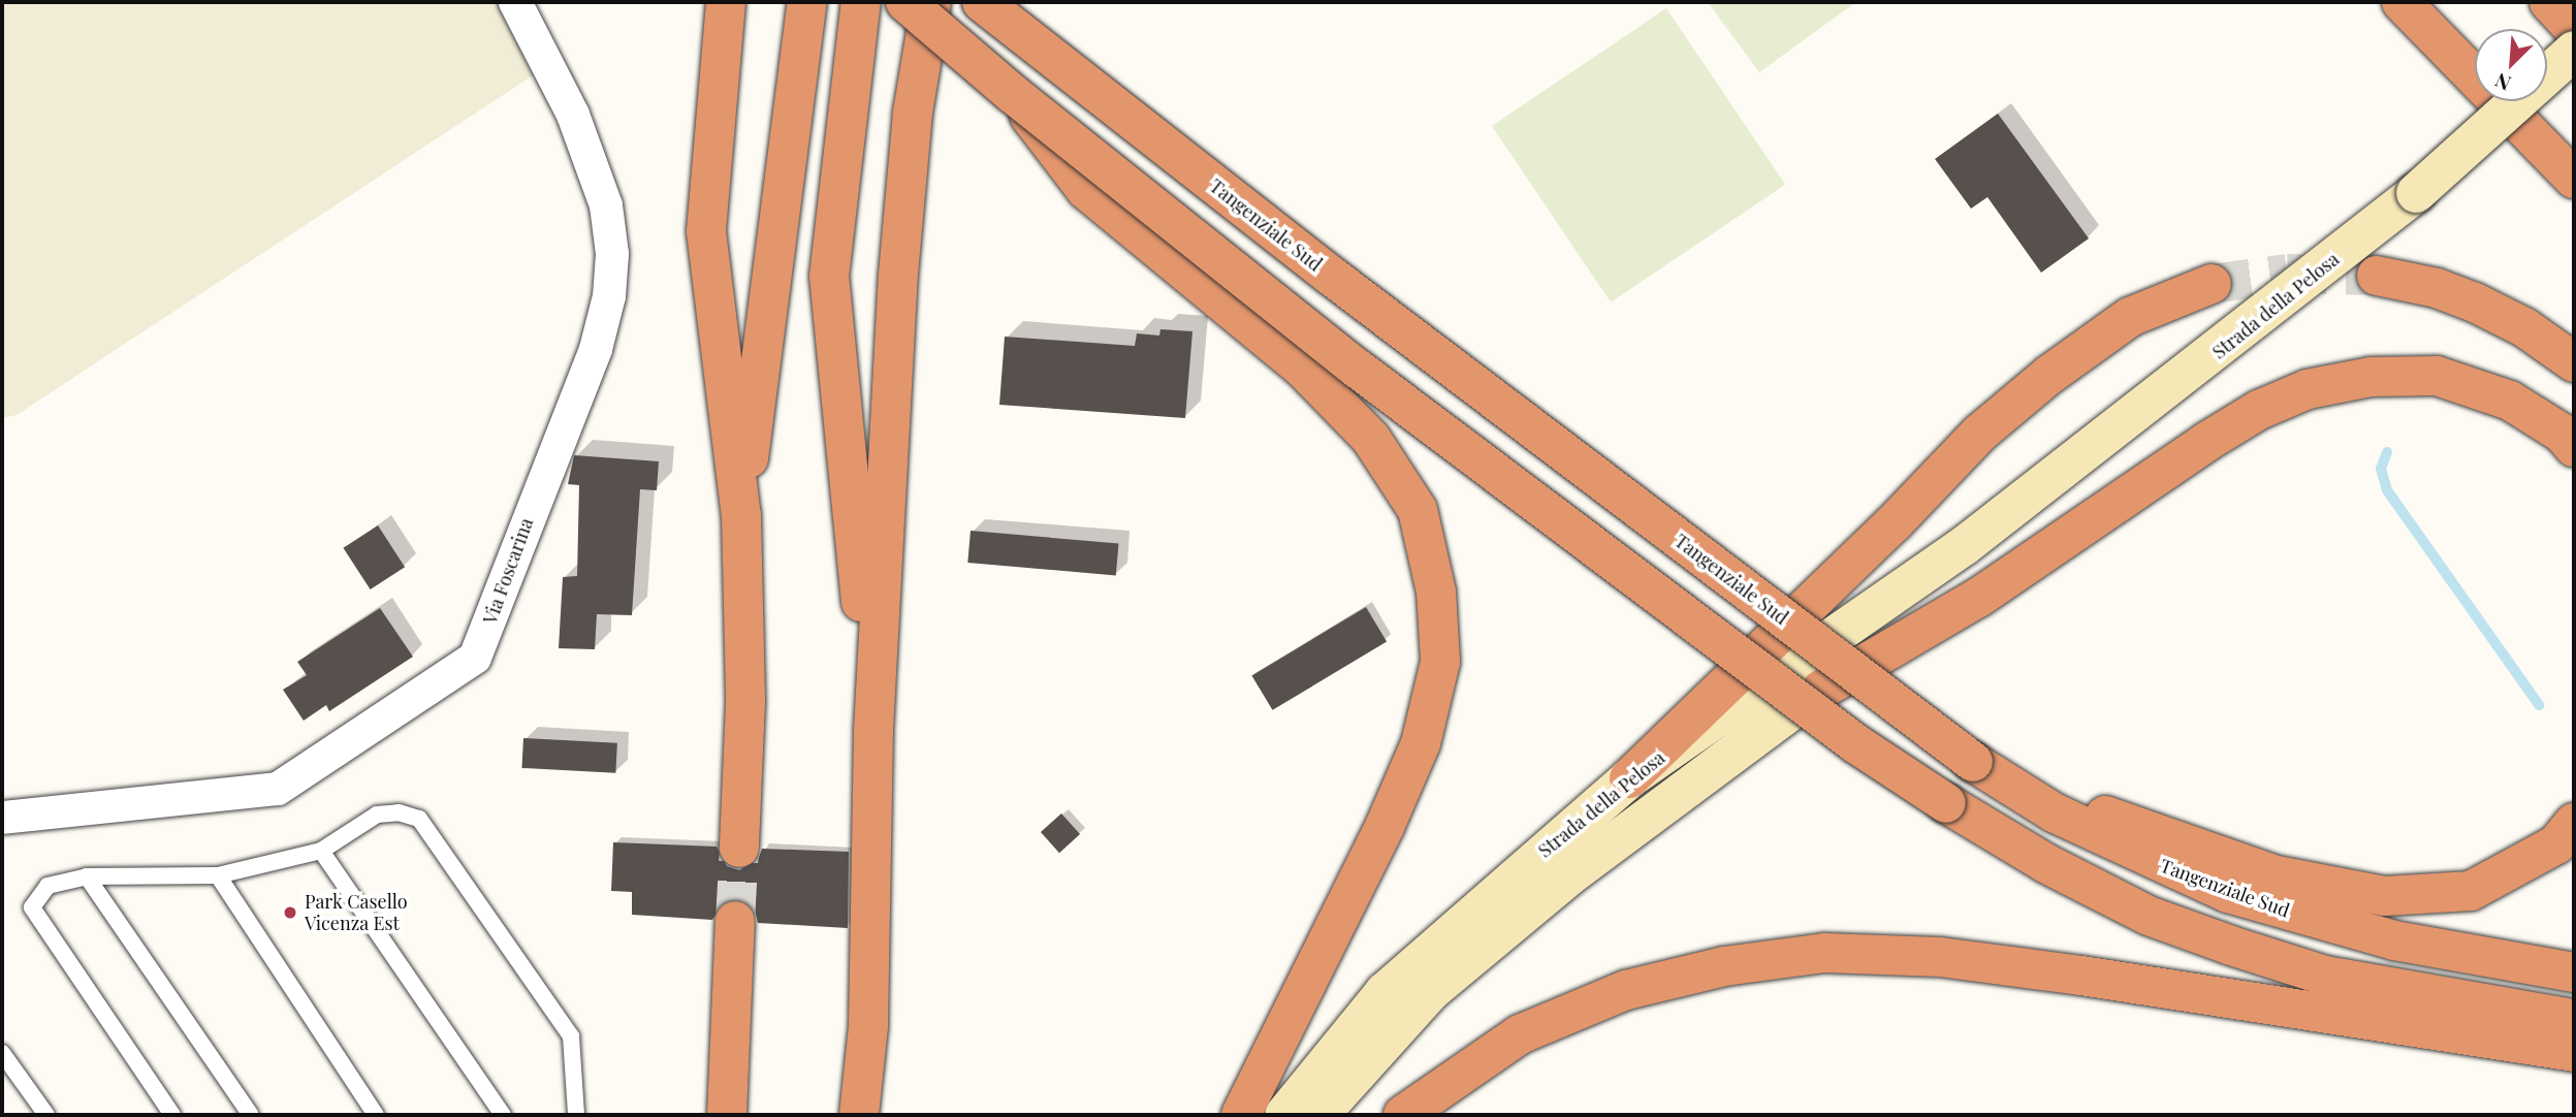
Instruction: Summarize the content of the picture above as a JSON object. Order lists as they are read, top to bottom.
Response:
{
  "streets": {
    "highway": ["Tangenziale Sud"],
    "street": ["Strada della Pelosa", "Via Foscarina"]
  },
  "places": ["Park Casello Vicenza Est"],
  "north": "bottom left"
}
